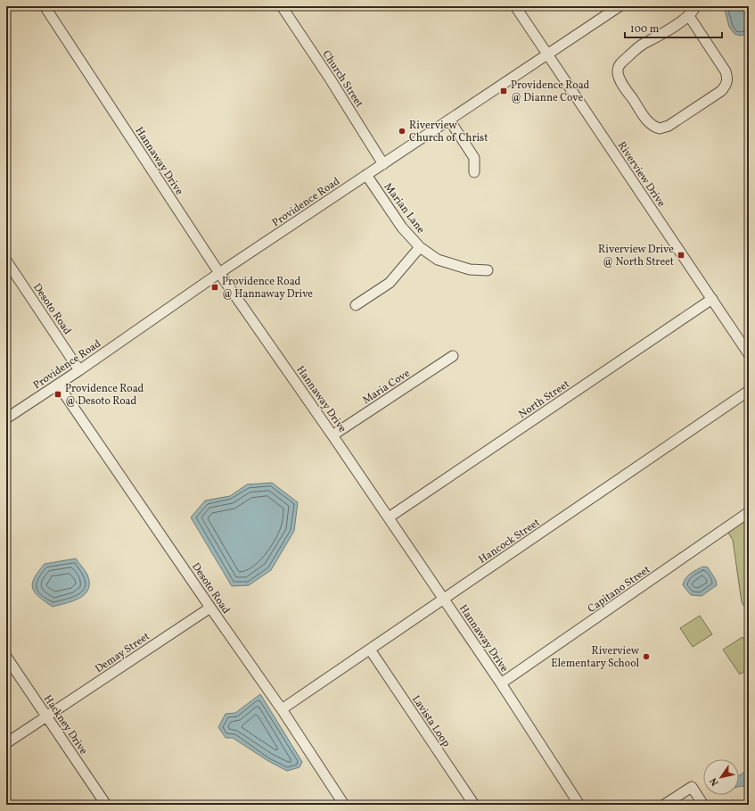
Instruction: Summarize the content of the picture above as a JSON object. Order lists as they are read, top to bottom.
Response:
{
  "streets": {
    "street": [
      "Church Street",
      "Hannaway Drive",
      "Riverview Drive",
      "Providence Road",
      "Marian Lane",
      "Desoto Road",
      "Maria Cove",
      "North Street",
      "Hancock Street",
      "Capitano Street",
      "Demay Street",
      "Lavista Loop",
      "Hackney Drive"
    ]
  },
  "crossings": [
    ["Church Street", "Providence Road"],
    ["Hannaway Drive", "Providence Road"],
    ["Hannaway Drive", "Maria Cove"],
    ["Hannaway Drive", "North Street"],
    ["Hannaway Drive", "Hancock Street"],
    ["Hannaway Drive", "Capitano Street"],
    ["Riverview Drive", "Providence Road"],
    ["Riverview Drive", "North Street"],
    ["Providence Road", "Marian Lane"],
    ["Providence Road", "Desoto Road"],
    ["Desoto Road", "Hancock Street"],
    ["Desoto Road", "Demay Street"],
    ["Hancock Street", "Lavista Loop"],
    ["Demay Street", "Hackney Drive"]
  ],
  "places": {
    "transit": [
      "Providence Road @ Dianne Cove",
      "Riverview Drive @ North Street",
      "Providence Road @ Hannaway Drive",
      "Providence Road @ Desoto Road"
    ],
    "other": ["Riverview Church of Christ", "Riverview Elementary School"]
  },
  "scale_bar": "100 m",
  "north": "bottom left"
}
